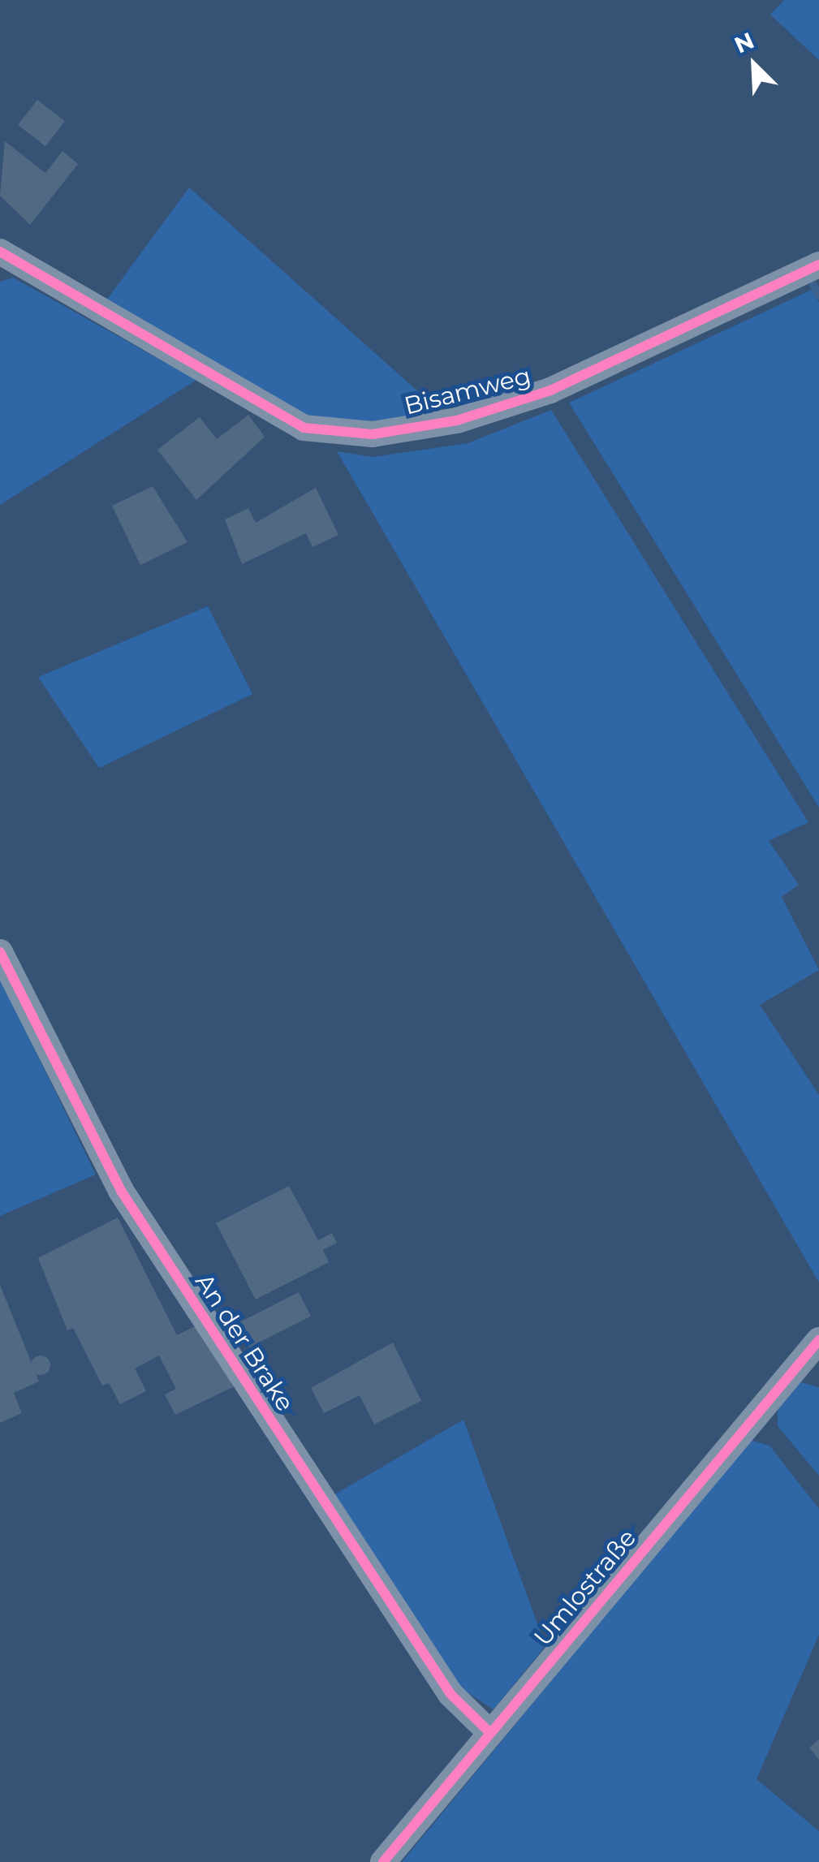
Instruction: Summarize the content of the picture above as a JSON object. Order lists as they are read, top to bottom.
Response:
{
  "streets": {
    "street": ["Bisamweg", "An der Brake", "Umlostraße"]
  },
  "crossings": [
    ["An der Brake", "Umlostraße"]
  ],
  "north": "top left"
}
